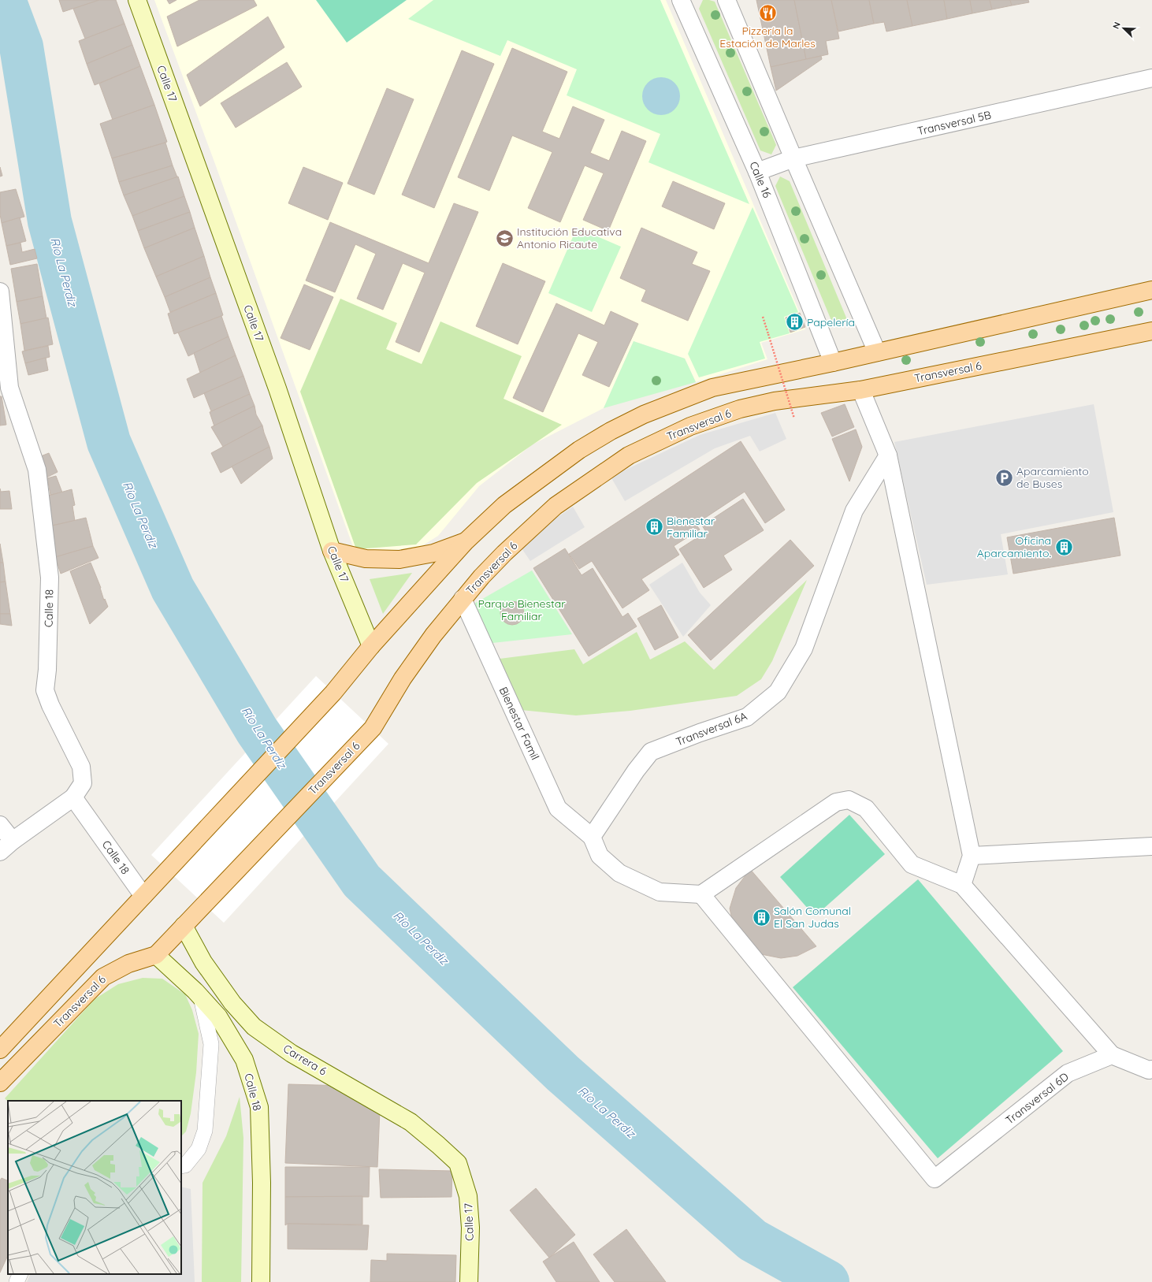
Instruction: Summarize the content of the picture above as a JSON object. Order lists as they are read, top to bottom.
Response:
{
  "streets": {
    "main road": [
      "Calle 17",
      "Transversal 6",
      "Calle 18",
      "Carrera 6"
    ],
    "street": [
      "Transversal 5B",
      "Calle 16",
      "Bienestar Famil",
      "Transversal 6A",
      "Transversal 6D"
    ]
  },
  "crossings": [
    ["Calle 17", "Carrera 6"],
    ["Transversal 5B", "Calle 16"],
    ["Transversal 6", "Calle 18"],
    ["Transversal 6", "Bienestar Famil"],
    ["Transversal 6", "Carrera 6"],
    ["Bienestar Famil", "Transversal 6A"]
  ],
  "water": ["Río La Perdiz"],
  "parks": ["Parque Bienestar Familiar"],
  "places": {
    "restaurant": ["Pizzería la Estación de Marles"],
    "school or university": ["Institución Educativa Antonio Ricaute"],
    "building": [
      "Papelería",
      "Bienestar Familiar",
      "Oficina Aparcamiento.",
      "Salón Comunal El San Judas"
    ],
    "parking": ["Aparcamiento de Buses"]
  },
  "north": "top left"
}
